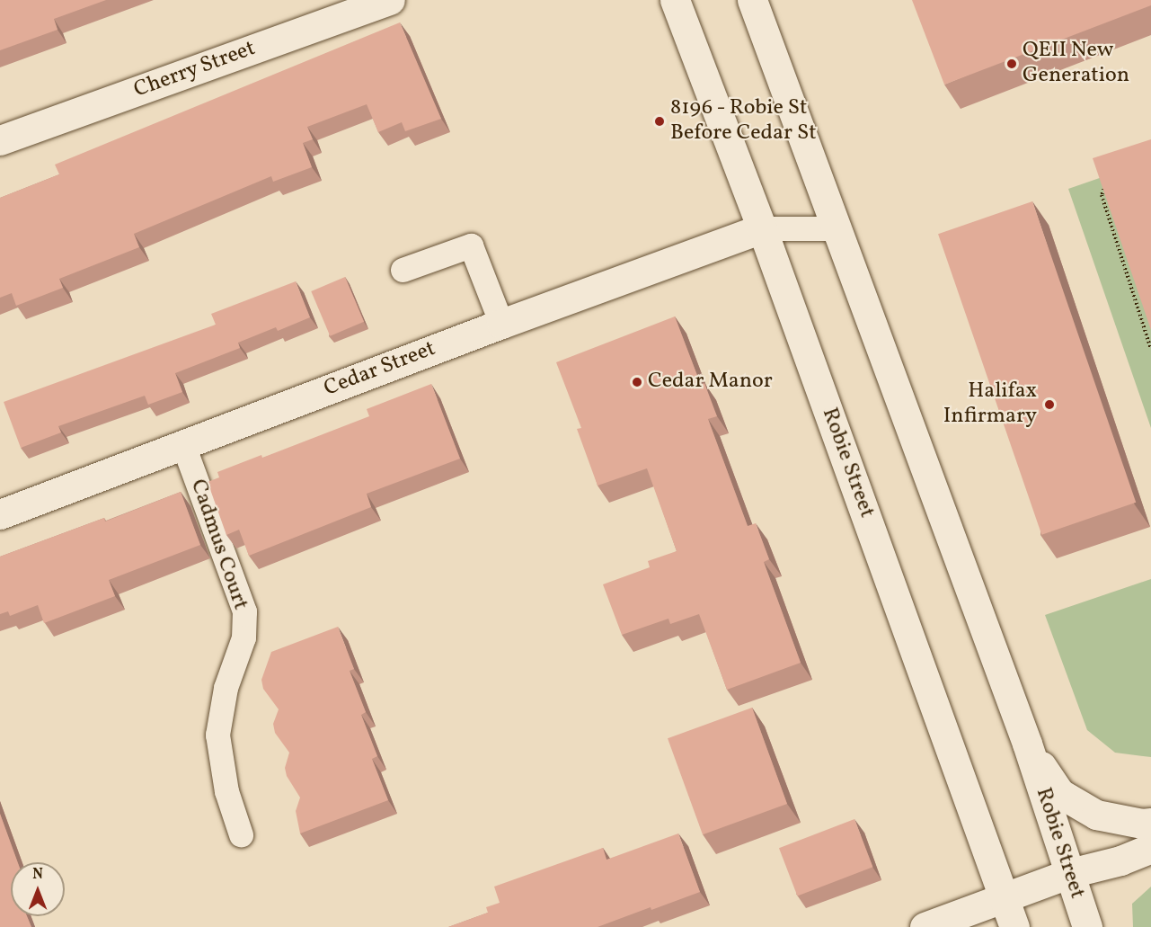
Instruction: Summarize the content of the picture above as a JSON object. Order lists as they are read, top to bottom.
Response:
{
  "streets": {
    "main road": ["Cherry Street", "Cedar Street", "Robie Street"],
    "lane": ["Cadmus Court"]
  },
  "crossings": [
    ["Cedar Street", "Robie Street"],
    ["Cedar Street", "Cadmus Court"]
  ],
  "places": [
    "QEII New Generation",
    "8196 - Robie St Before Cedar St",
    "Cedar Manor",
    "Halifax Infirmary"
  ],
  "north": "top"
}
